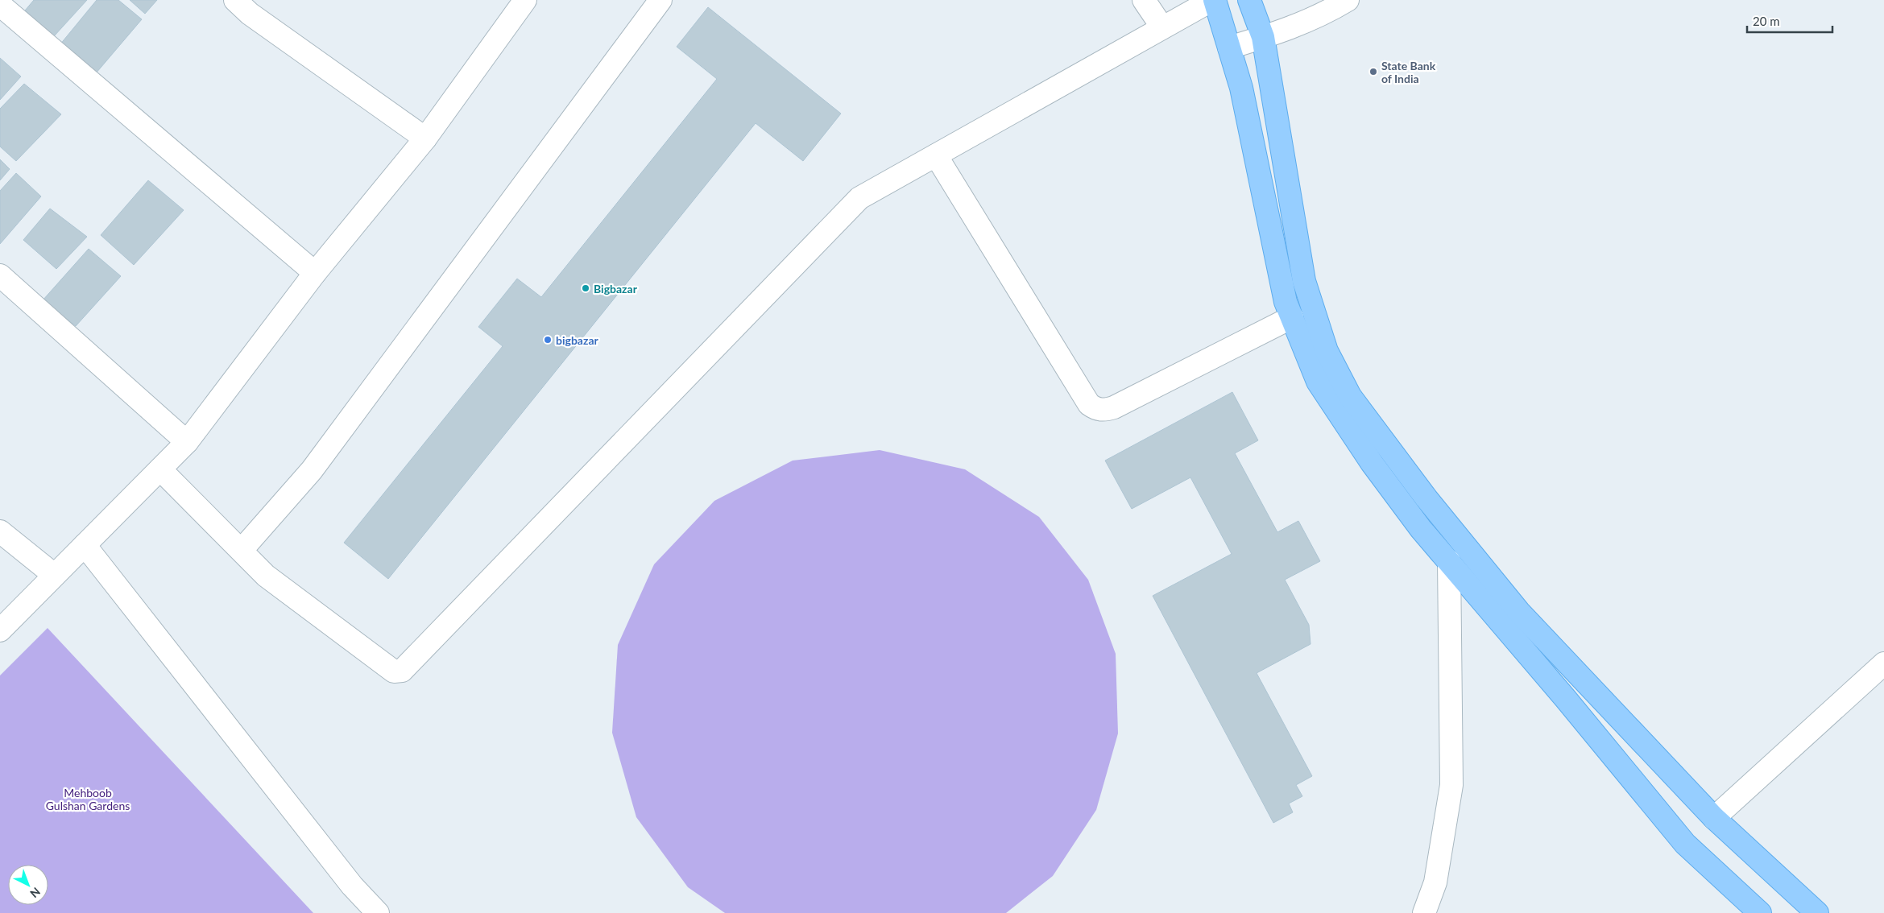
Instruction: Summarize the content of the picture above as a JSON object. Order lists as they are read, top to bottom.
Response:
{
  "parks": ["Mehboob Gulshan Gardens"],
  "places": ["State Bank of India", "Bigbazar", "bigbazar"],
  "scale_bar": "20 m",
  "north": "bottom right"
}
